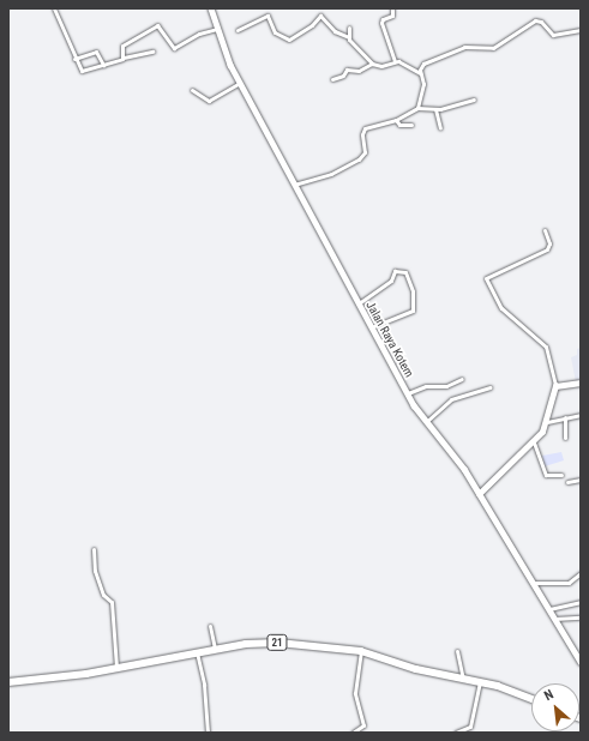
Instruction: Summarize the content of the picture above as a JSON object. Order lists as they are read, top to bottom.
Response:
{
  "streets": {
    "highway": ["21"],
    "street": ["Jalan Raya Kotem"]
  },
  "north": "top left"
}
